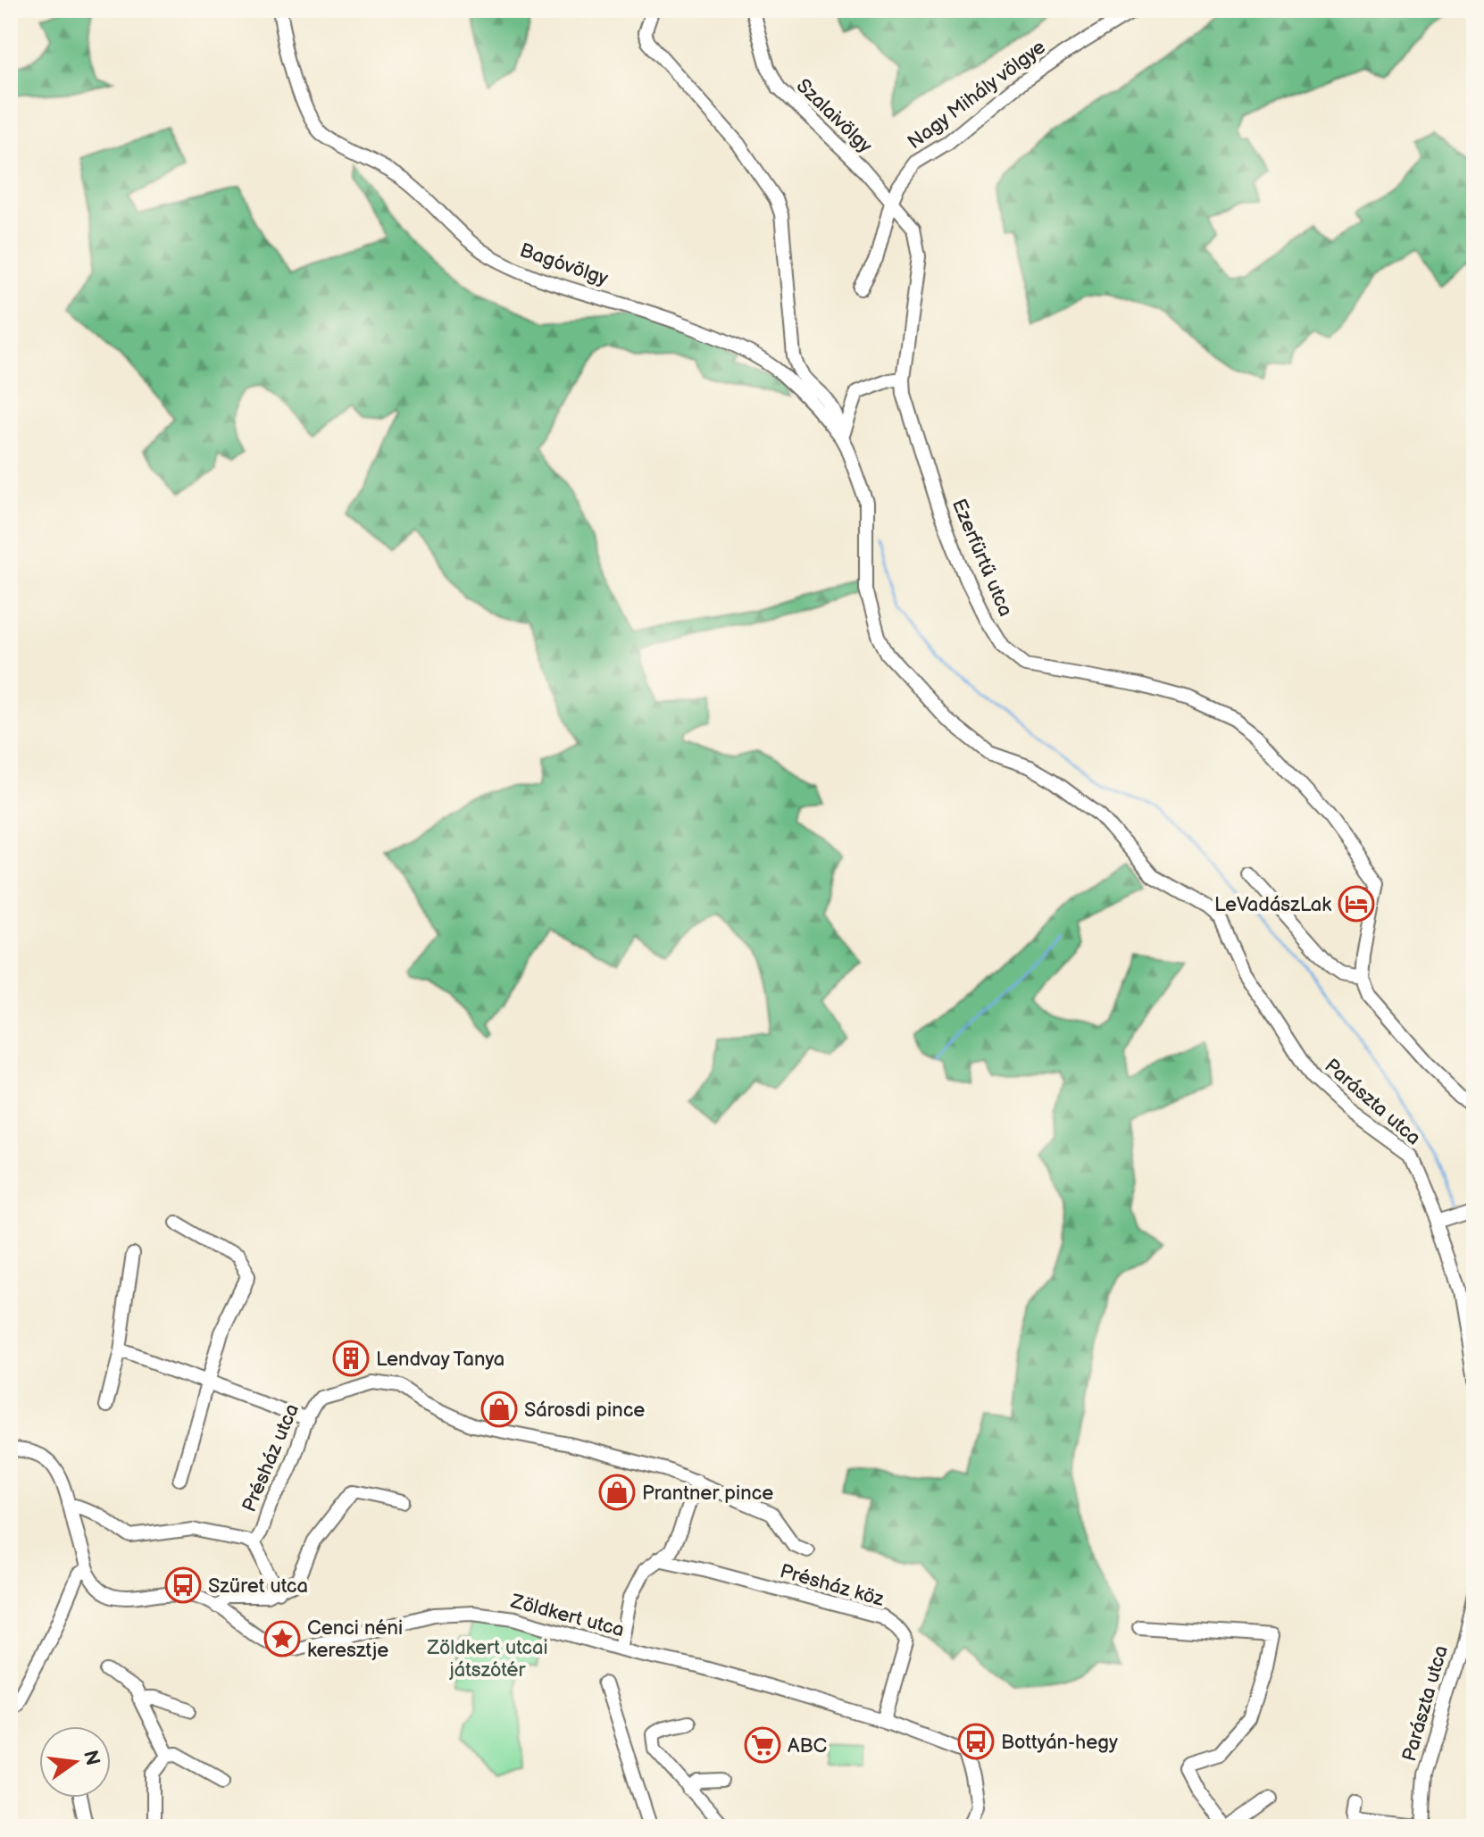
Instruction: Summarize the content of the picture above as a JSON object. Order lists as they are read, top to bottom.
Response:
{
  "streets": {
    "street": [
      "Nagy Mihály völgye",
      "Szalaivölgy",
      "Bagóvölgy",
      "Ezerfürtű utca",
      "Parászta utca",
      "Présház utca",
      "Présház köz",
      "Zöldkert utca"
    ]
  },
  "crossings": [
    ["Nagy Mihály völgye", "Szalaivölgy"],
    ["Nagy Mihály völgye", "Ezerfürtű utca"],
    ["Szalaivölgy", "Ezerfürtű utca"],
    ["Bagóvölgy", "Parászta utca"],
    ["Présház köz", "Zöldkert utca"]
  ],
  "parks": ["Zöldkert utcai játszótér"],
  "places": {
    "hotel": ["LeVadászLak"],
    "building": ["Lendvay Tanya"],
    "shop": ["Sárosdi pince", "Prantner pince"],
    "bus stop": ["Szüret utca", "Bottyán-hegy"],
    "place": ["Cenci néni keresztje"],
    "supermarket": ["ABC"]
  },
  "north": "right"
}
